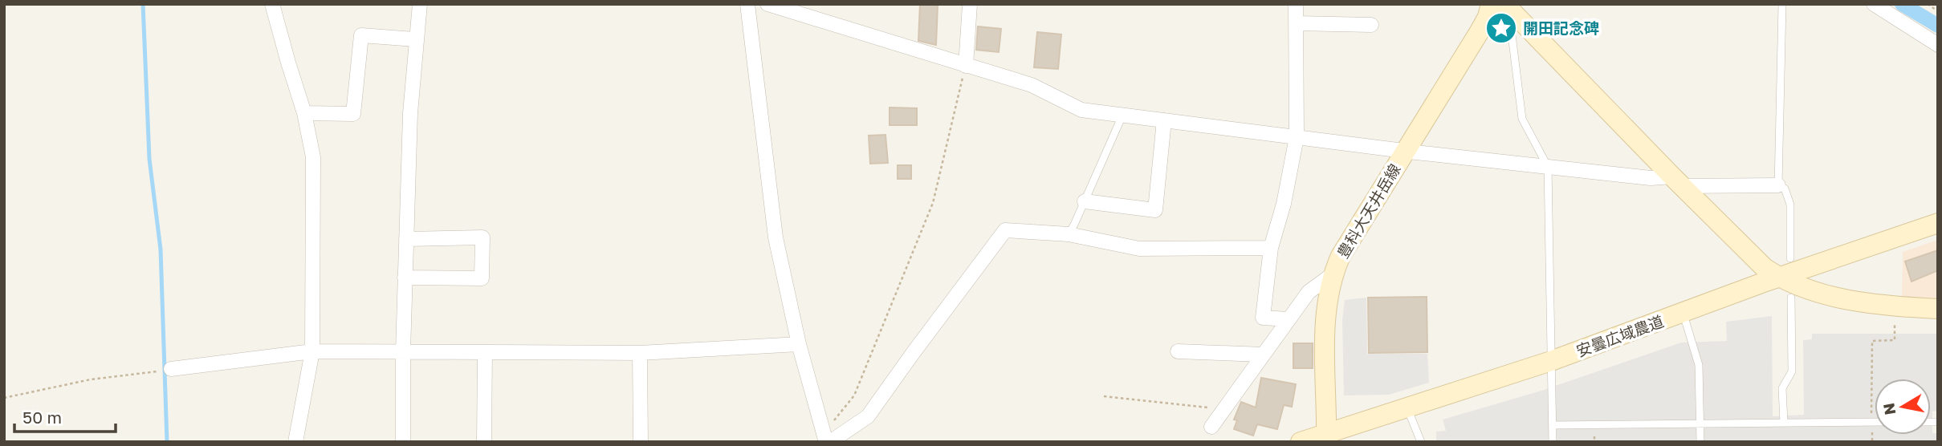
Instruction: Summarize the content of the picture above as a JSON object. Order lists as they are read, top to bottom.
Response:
{
  "streets": {
    "street": ["豊科大天井岳線", "安曇広域農道"]
  },
  "crossings": [
    ["豊科大天井岳線", "安曇広域農道"]
  ],
  "places": {
    "place": ["開田記念碑"]
  },
  "scale_bar": "50 m",
  "north": "left"
}
